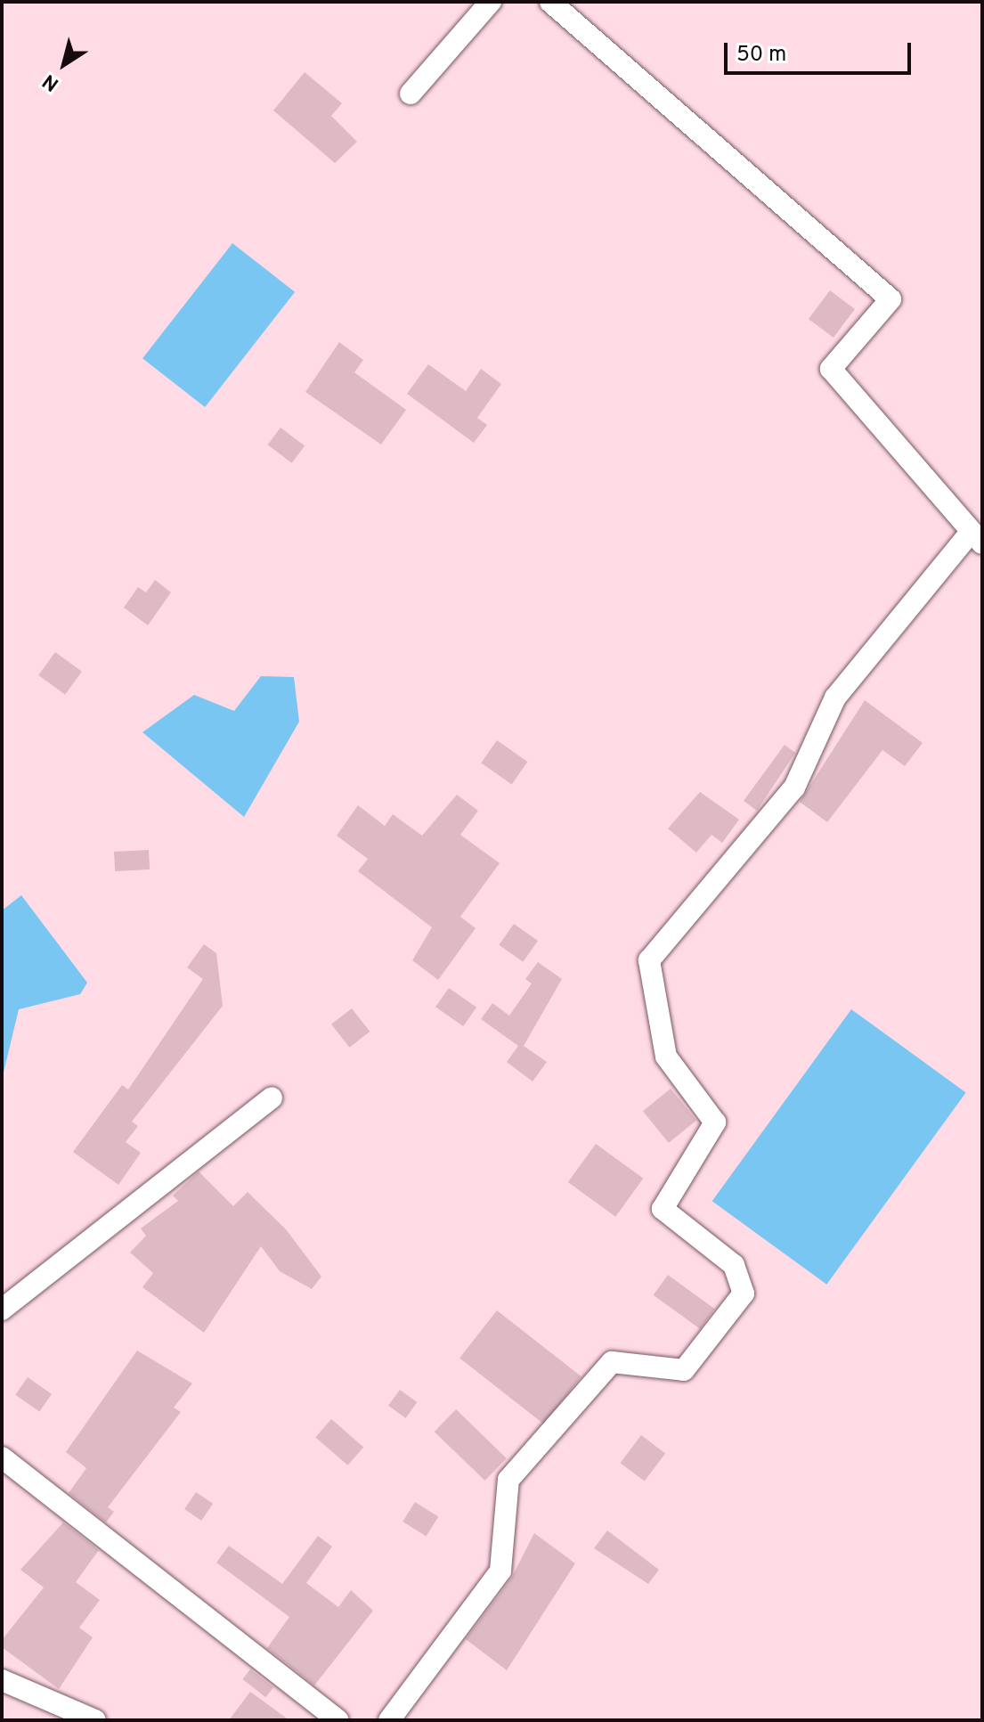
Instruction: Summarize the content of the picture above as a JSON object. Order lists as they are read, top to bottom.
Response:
{
  "scale_bar": "50 m",
  "north": "bottom left"
}
